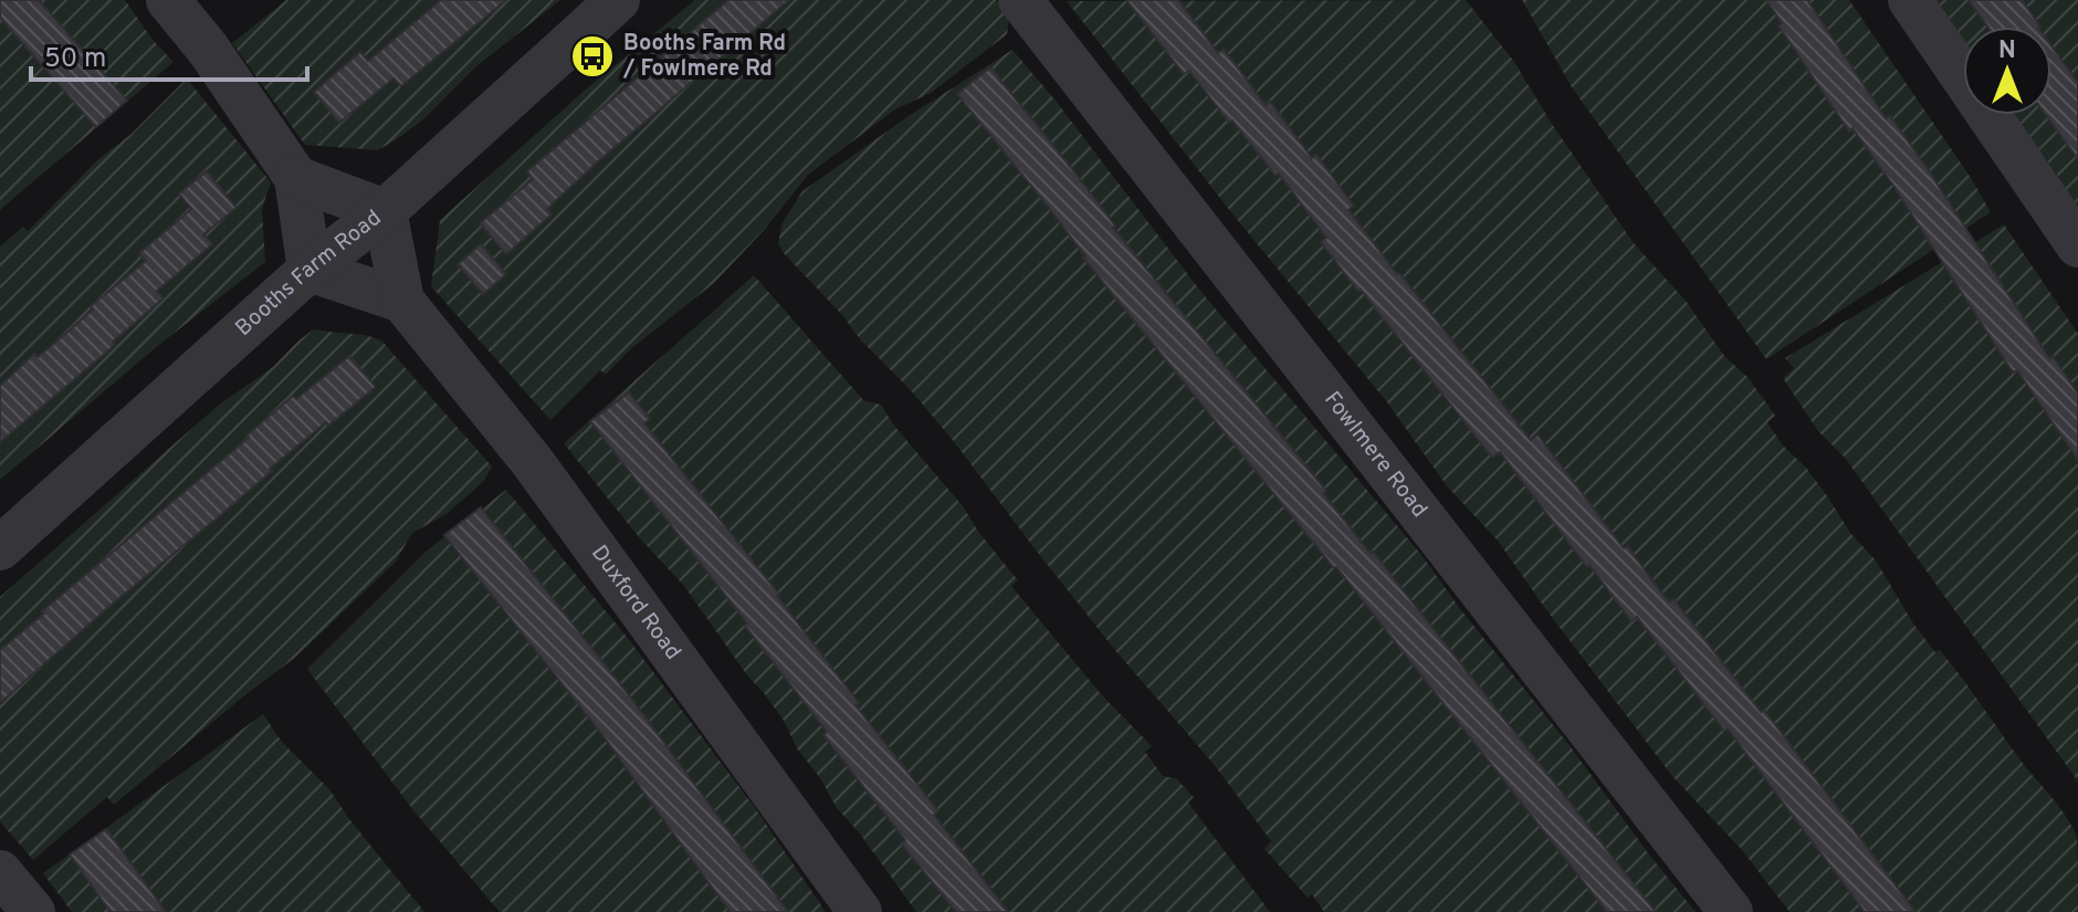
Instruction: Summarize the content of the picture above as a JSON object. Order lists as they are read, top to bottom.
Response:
{
  "streets": {
    "street": ["Booths Farm Road", "Fowlmere Road", "Duxford Road"]
  },
  "crossings": [
    ["Booths Farm Road", "Duxford Road"]
  ],
  "places": {
    "bus stop": ["Booths Farm Rd / Fowlmere Rd"]
  },
  "scale_bar": "50 m",
  "north": "top"
}
